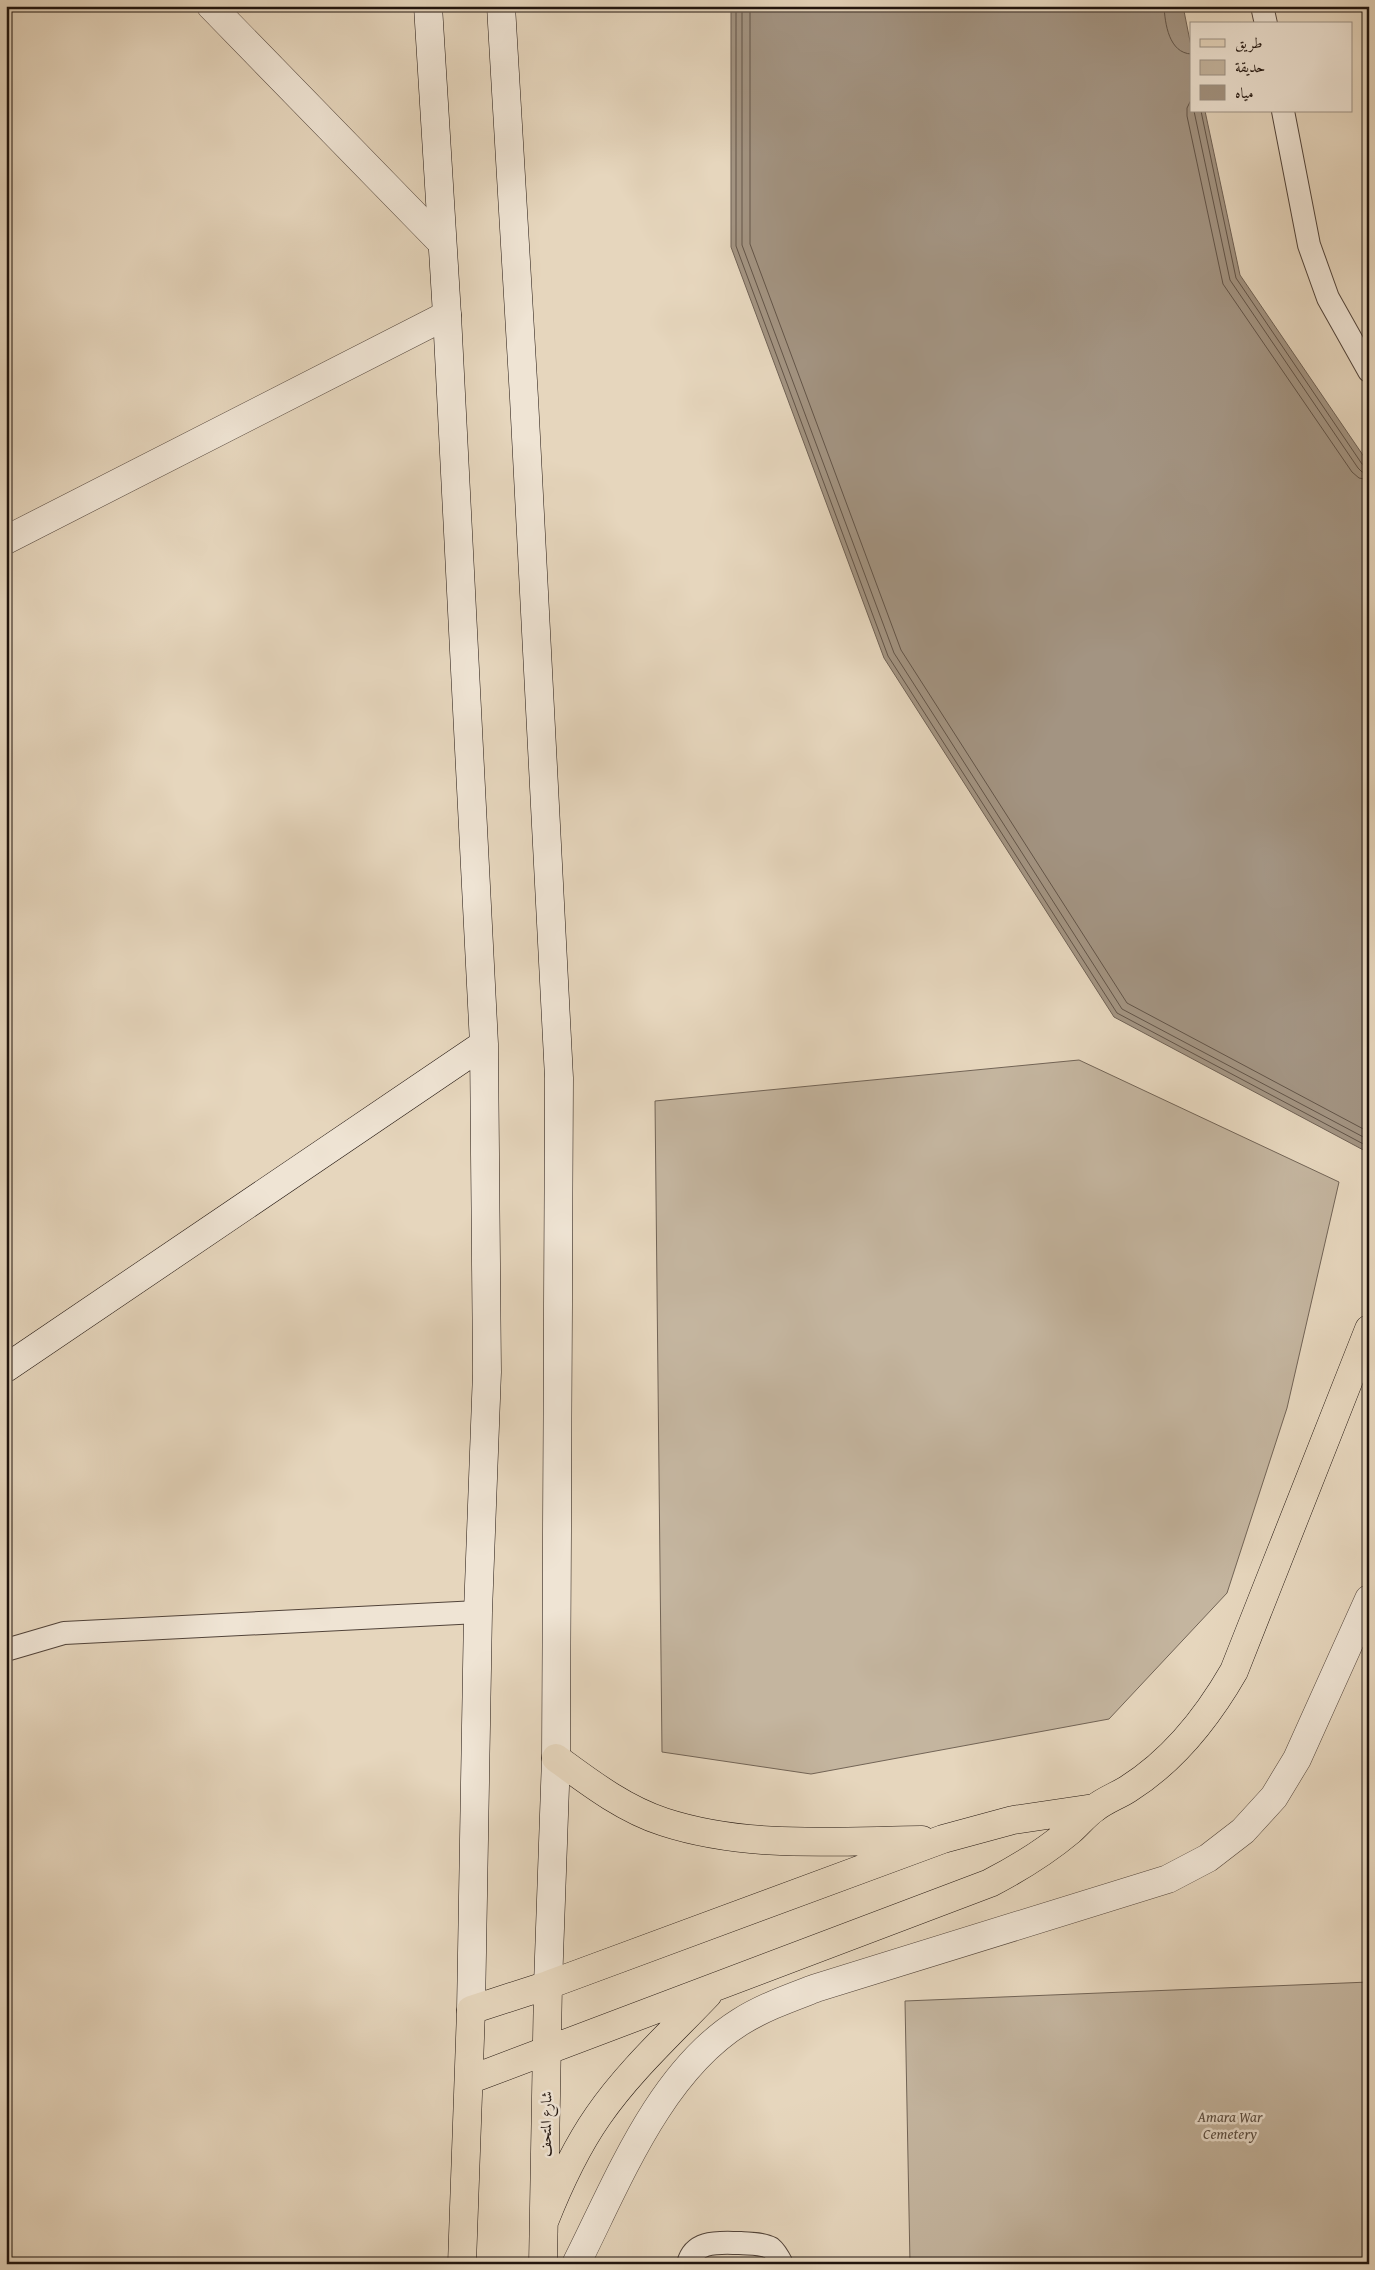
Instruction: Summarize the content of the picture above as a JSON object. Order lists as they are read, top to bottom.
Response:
{
  "streets": {
    "main road": ["شارع المتحف"]
  },
  "parks": ["Amara War Cemetery"],
  "legend": ["طريق", "حديقة", "مياه"]
}
